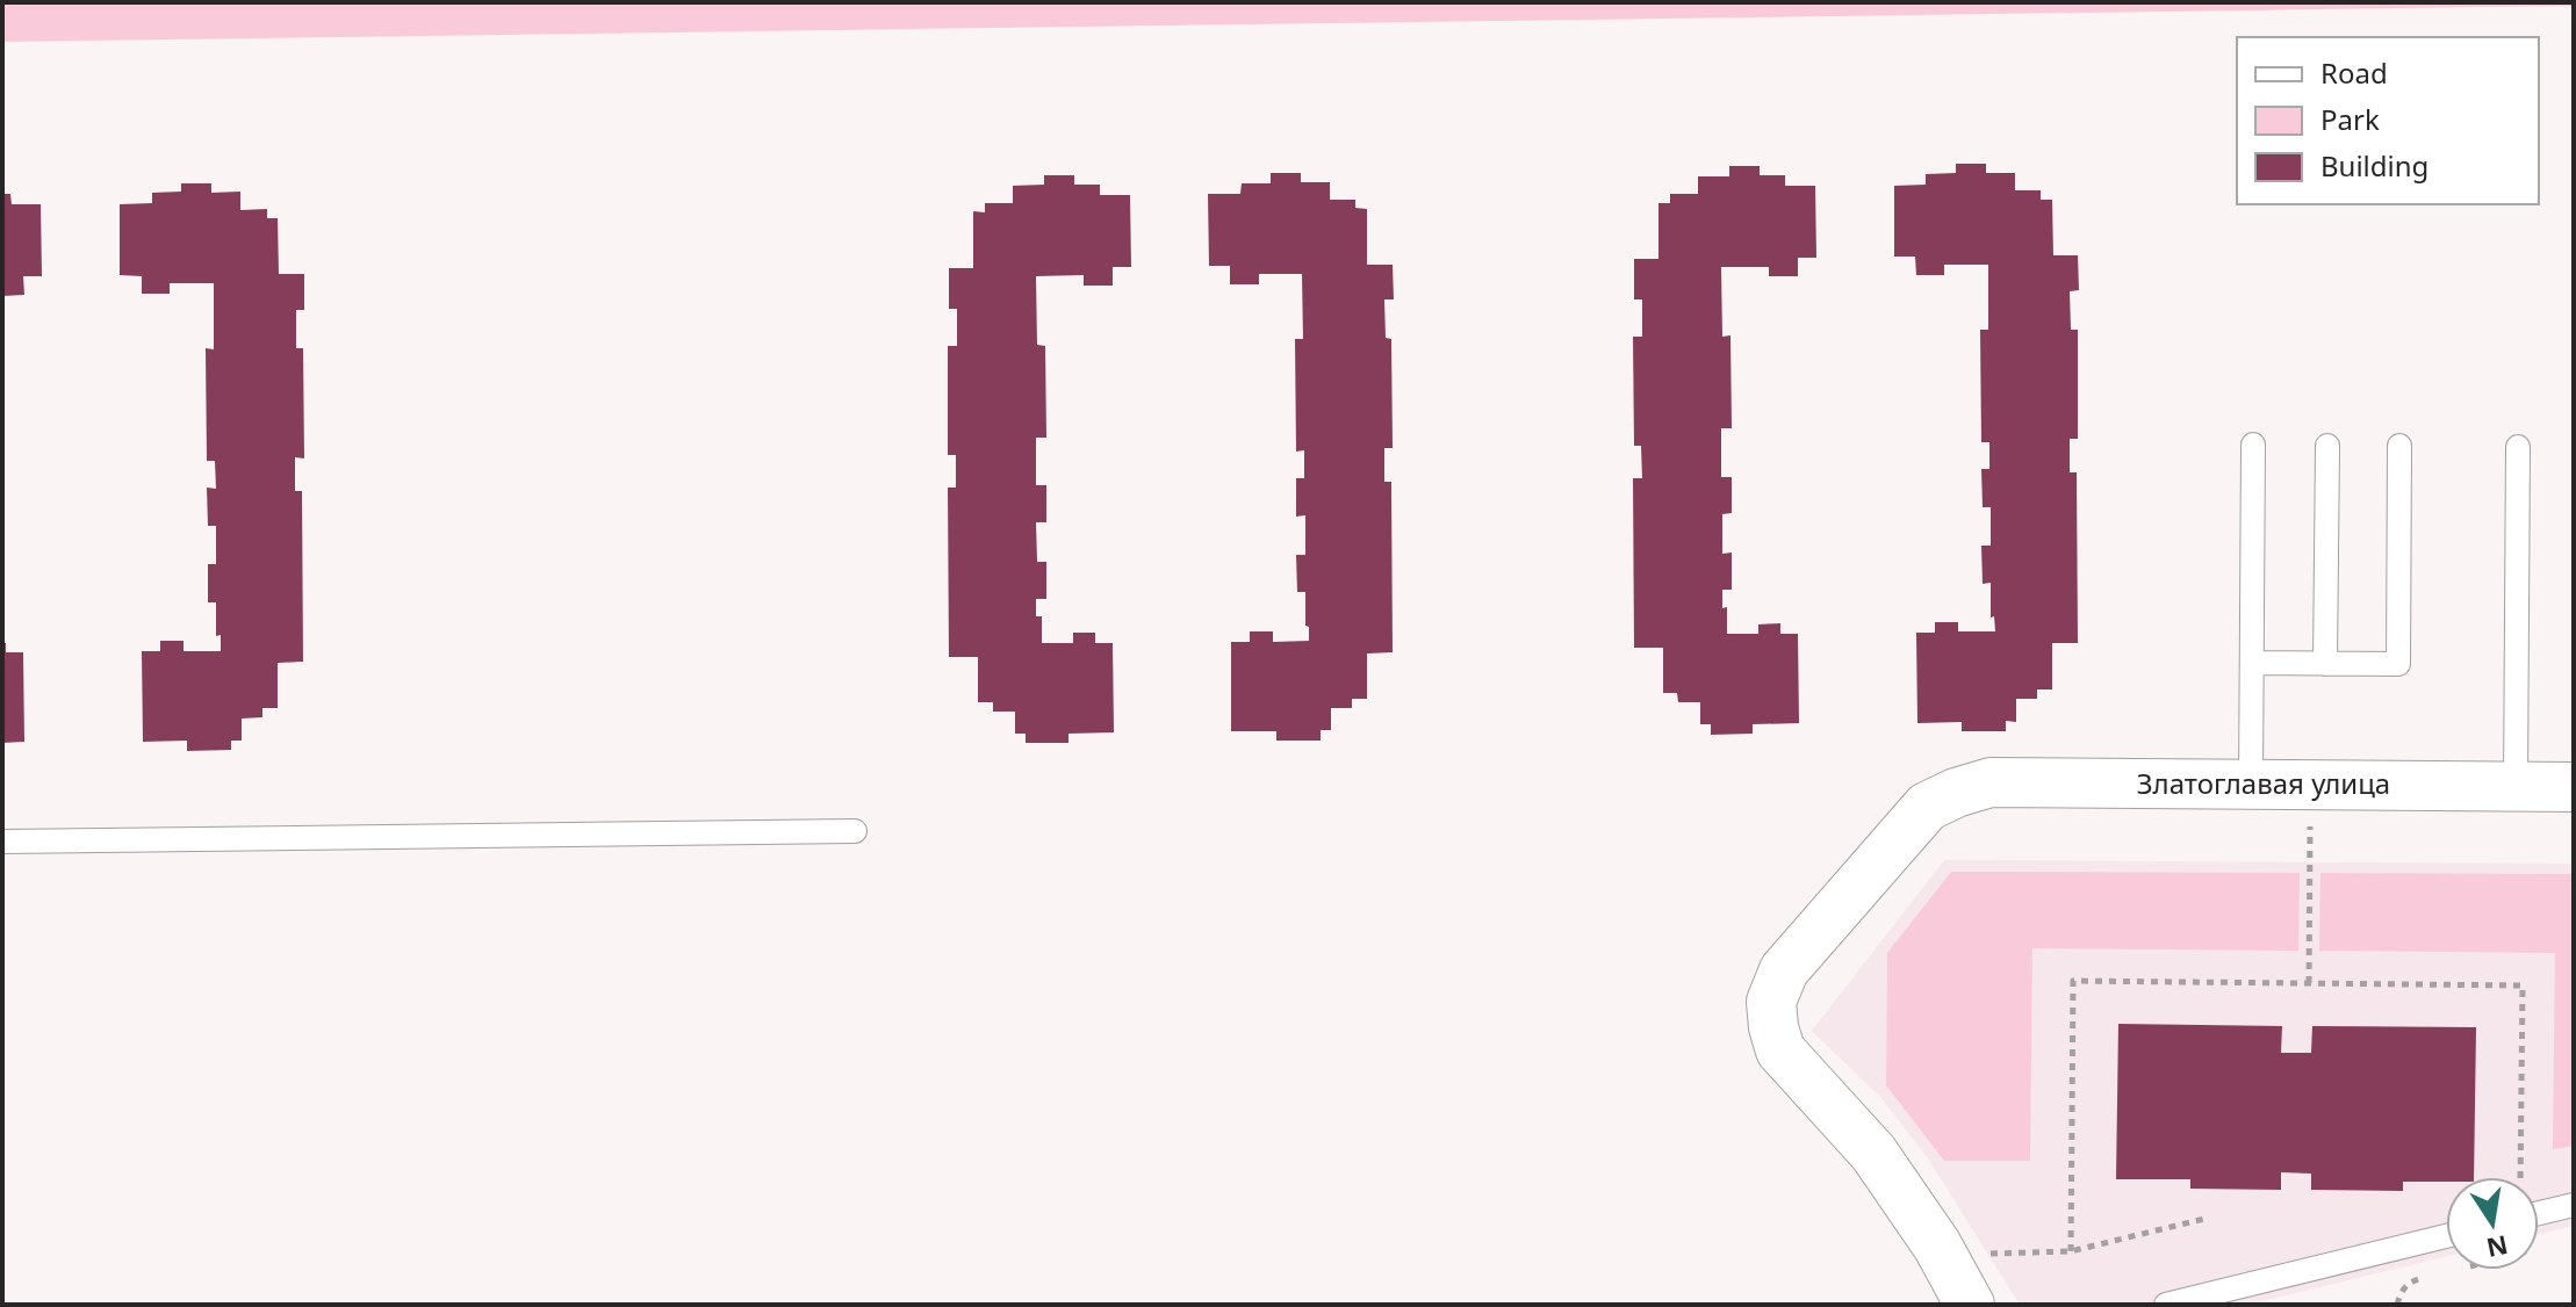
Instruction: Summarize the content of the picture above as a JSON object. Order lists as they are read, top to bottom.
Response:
{
  "streets": {
    "street": ["Златоглавая улица"]
  },
  "legend": ["Road", "Park", "Building"],
  "north": "bottom"
}
